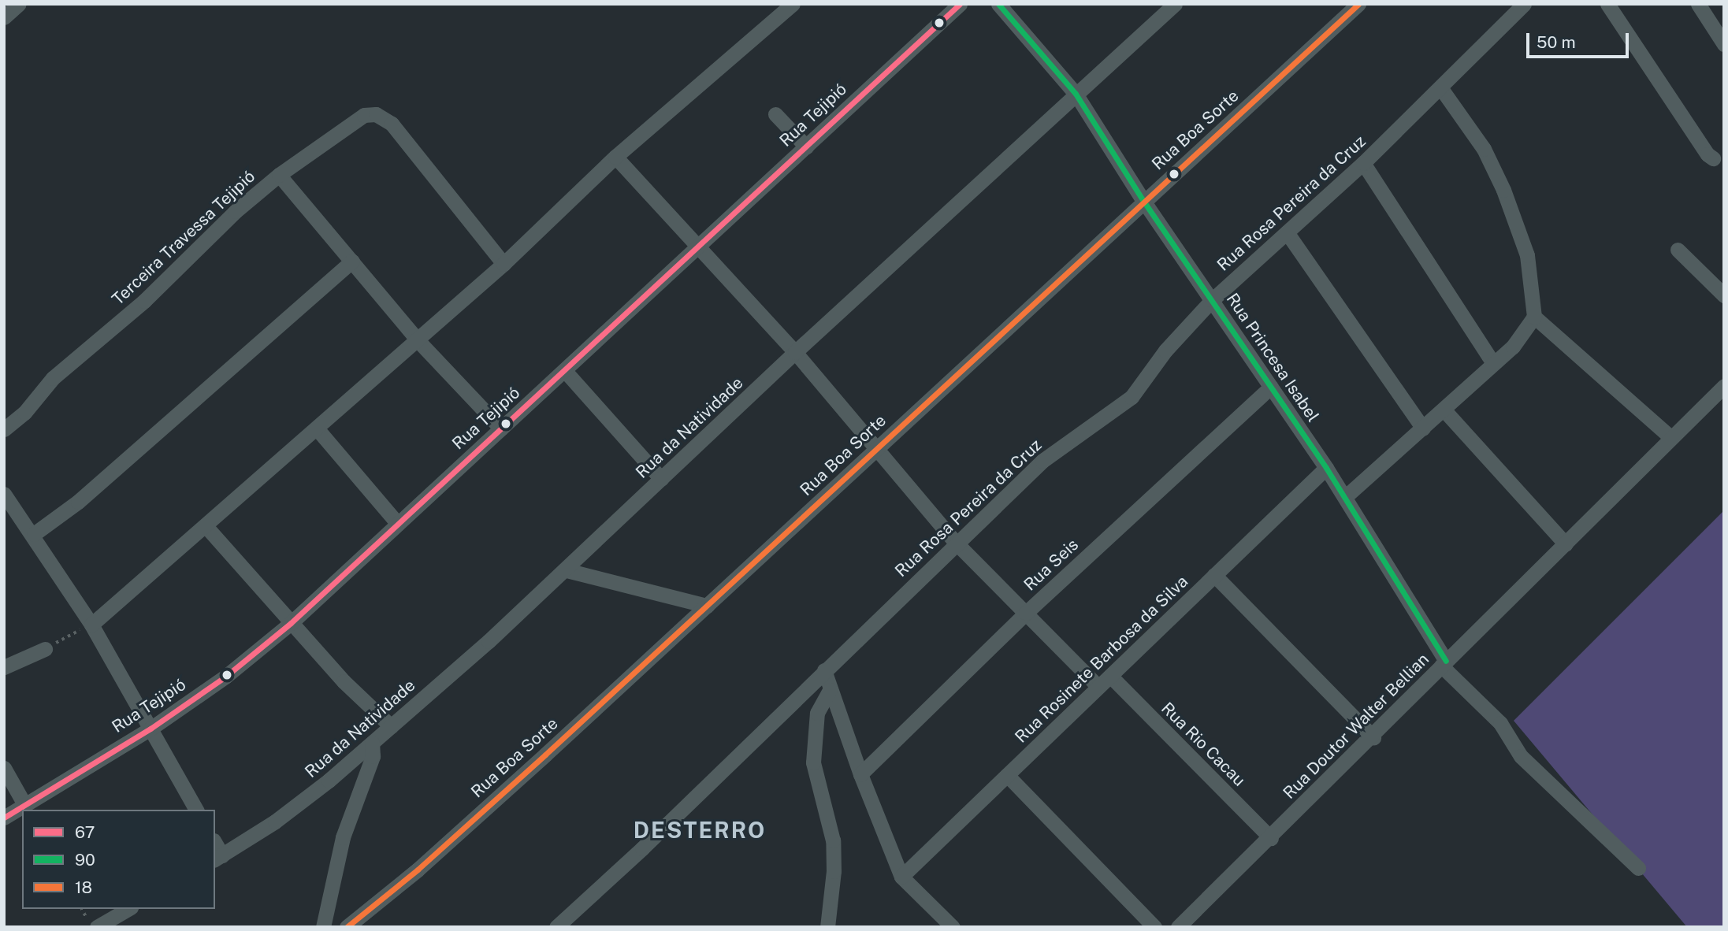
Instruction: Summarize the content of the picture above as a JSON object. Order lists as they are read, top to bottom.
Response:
{
  "streets": {
    "street": [
      "Rua Tejipió",
      "Rua Boa Sorte",
      "Rua Rosa Pereira da Cruz",
      "Terceira Travessa Tejipió",
      "Rua Princesa Isabel",
      "Rua da Natividade",
      "Rua Seis",
      "Rua Rosinete Barbosa da Silva",
      "Rua Doutor Walter Bellian",
      "Rua Rio Cacau"
    ]
  },
  "crossings": [
    ["Rua Tejipió", "Terceira Travessa Tejipió"],
    ["Rua Boa Sorte", "Rua Princesa Isabel"],
    ["Rua Rosa Pereira da Cruz", "Rua Princesa Isabel"],
    ["Rua Princesa Isabel", "Rua da Natividade"],
    ["Rua Princesa Isabel", "Rua Seis"],
    ["Rua Princesa Isabel", "Rua Rosinete Barbosa da Silva"],
    ["Rua Princesa Isabel", "Rua Doutor Walter Bellian"],
    ["Rua Rosinete Barbosa da Silva", "Rua Rio Cacau"],
    ["Rua Doutor Walter Bellian", "Rua Rio Cacau"]
  ],
  "districts": ["DESTERRO"],
  "lines": ["transit line 67", "transit line 90", "transit line 18"],
  "legend": ["67", "90", "18"],
  "scale_bar": "50 m"
}
